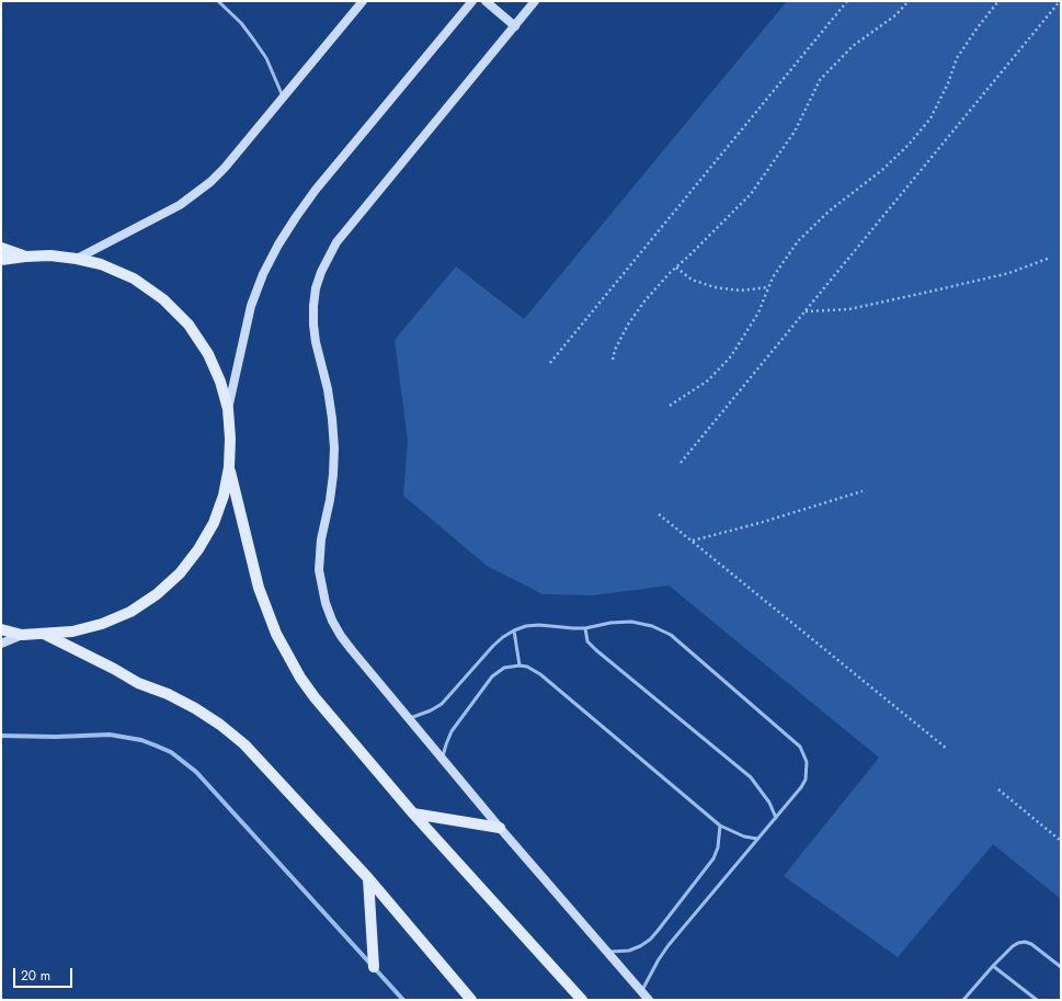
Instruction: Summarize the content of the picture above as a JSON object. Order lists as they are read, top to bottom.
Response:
{
  "scale_bar": "20 m"
}
